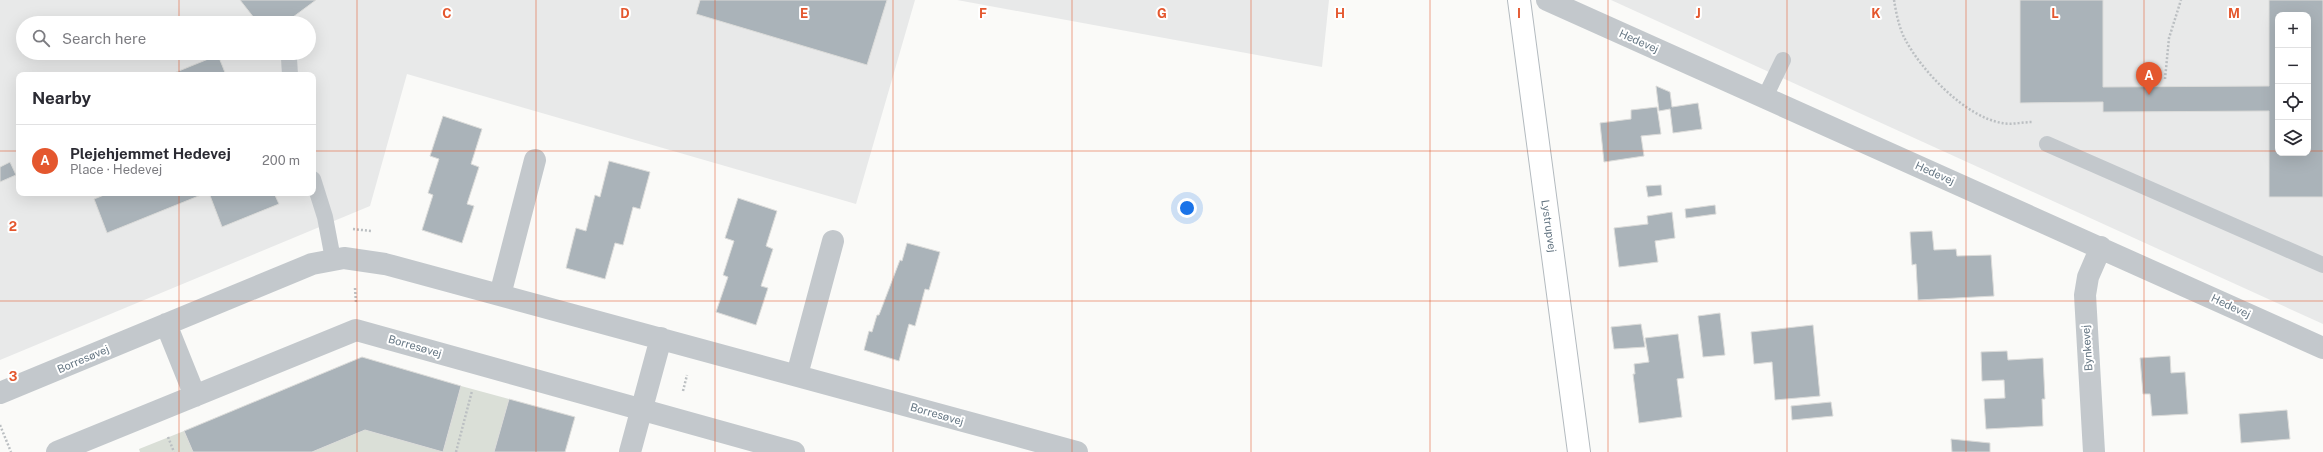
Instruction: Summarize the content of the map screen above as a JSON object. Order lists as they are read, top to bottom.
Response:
{
  "streets": {
    "street": [
      "Hedevej",
      "Lystrupvej",
      "Borresøvej",
      "Bynkevej"
    ]
  },
  "crossings": [
    ["Hedevej", "Bynkevej"]
  ],
  "page": {
    "map_buttons": ["+", "−"],
    "search": "Search here",
    "pins": "A",
    "heading": "Nearby",
    "list": [
      {
        "mark": "A",
        "name": "Plejehjemmet Hedevej",
        "note": "Place · Hedevej",
        "value": "200 m"
      }
    ]
  },
  "grid": {
    "columns": [
      "C",
      "D",
      "E",
      "F",
      "G",
      "H",
      "I",
      "J",
      "K",
      "L",
      "M"
    ],
    "rows": ["2", "3"]
  }
}
